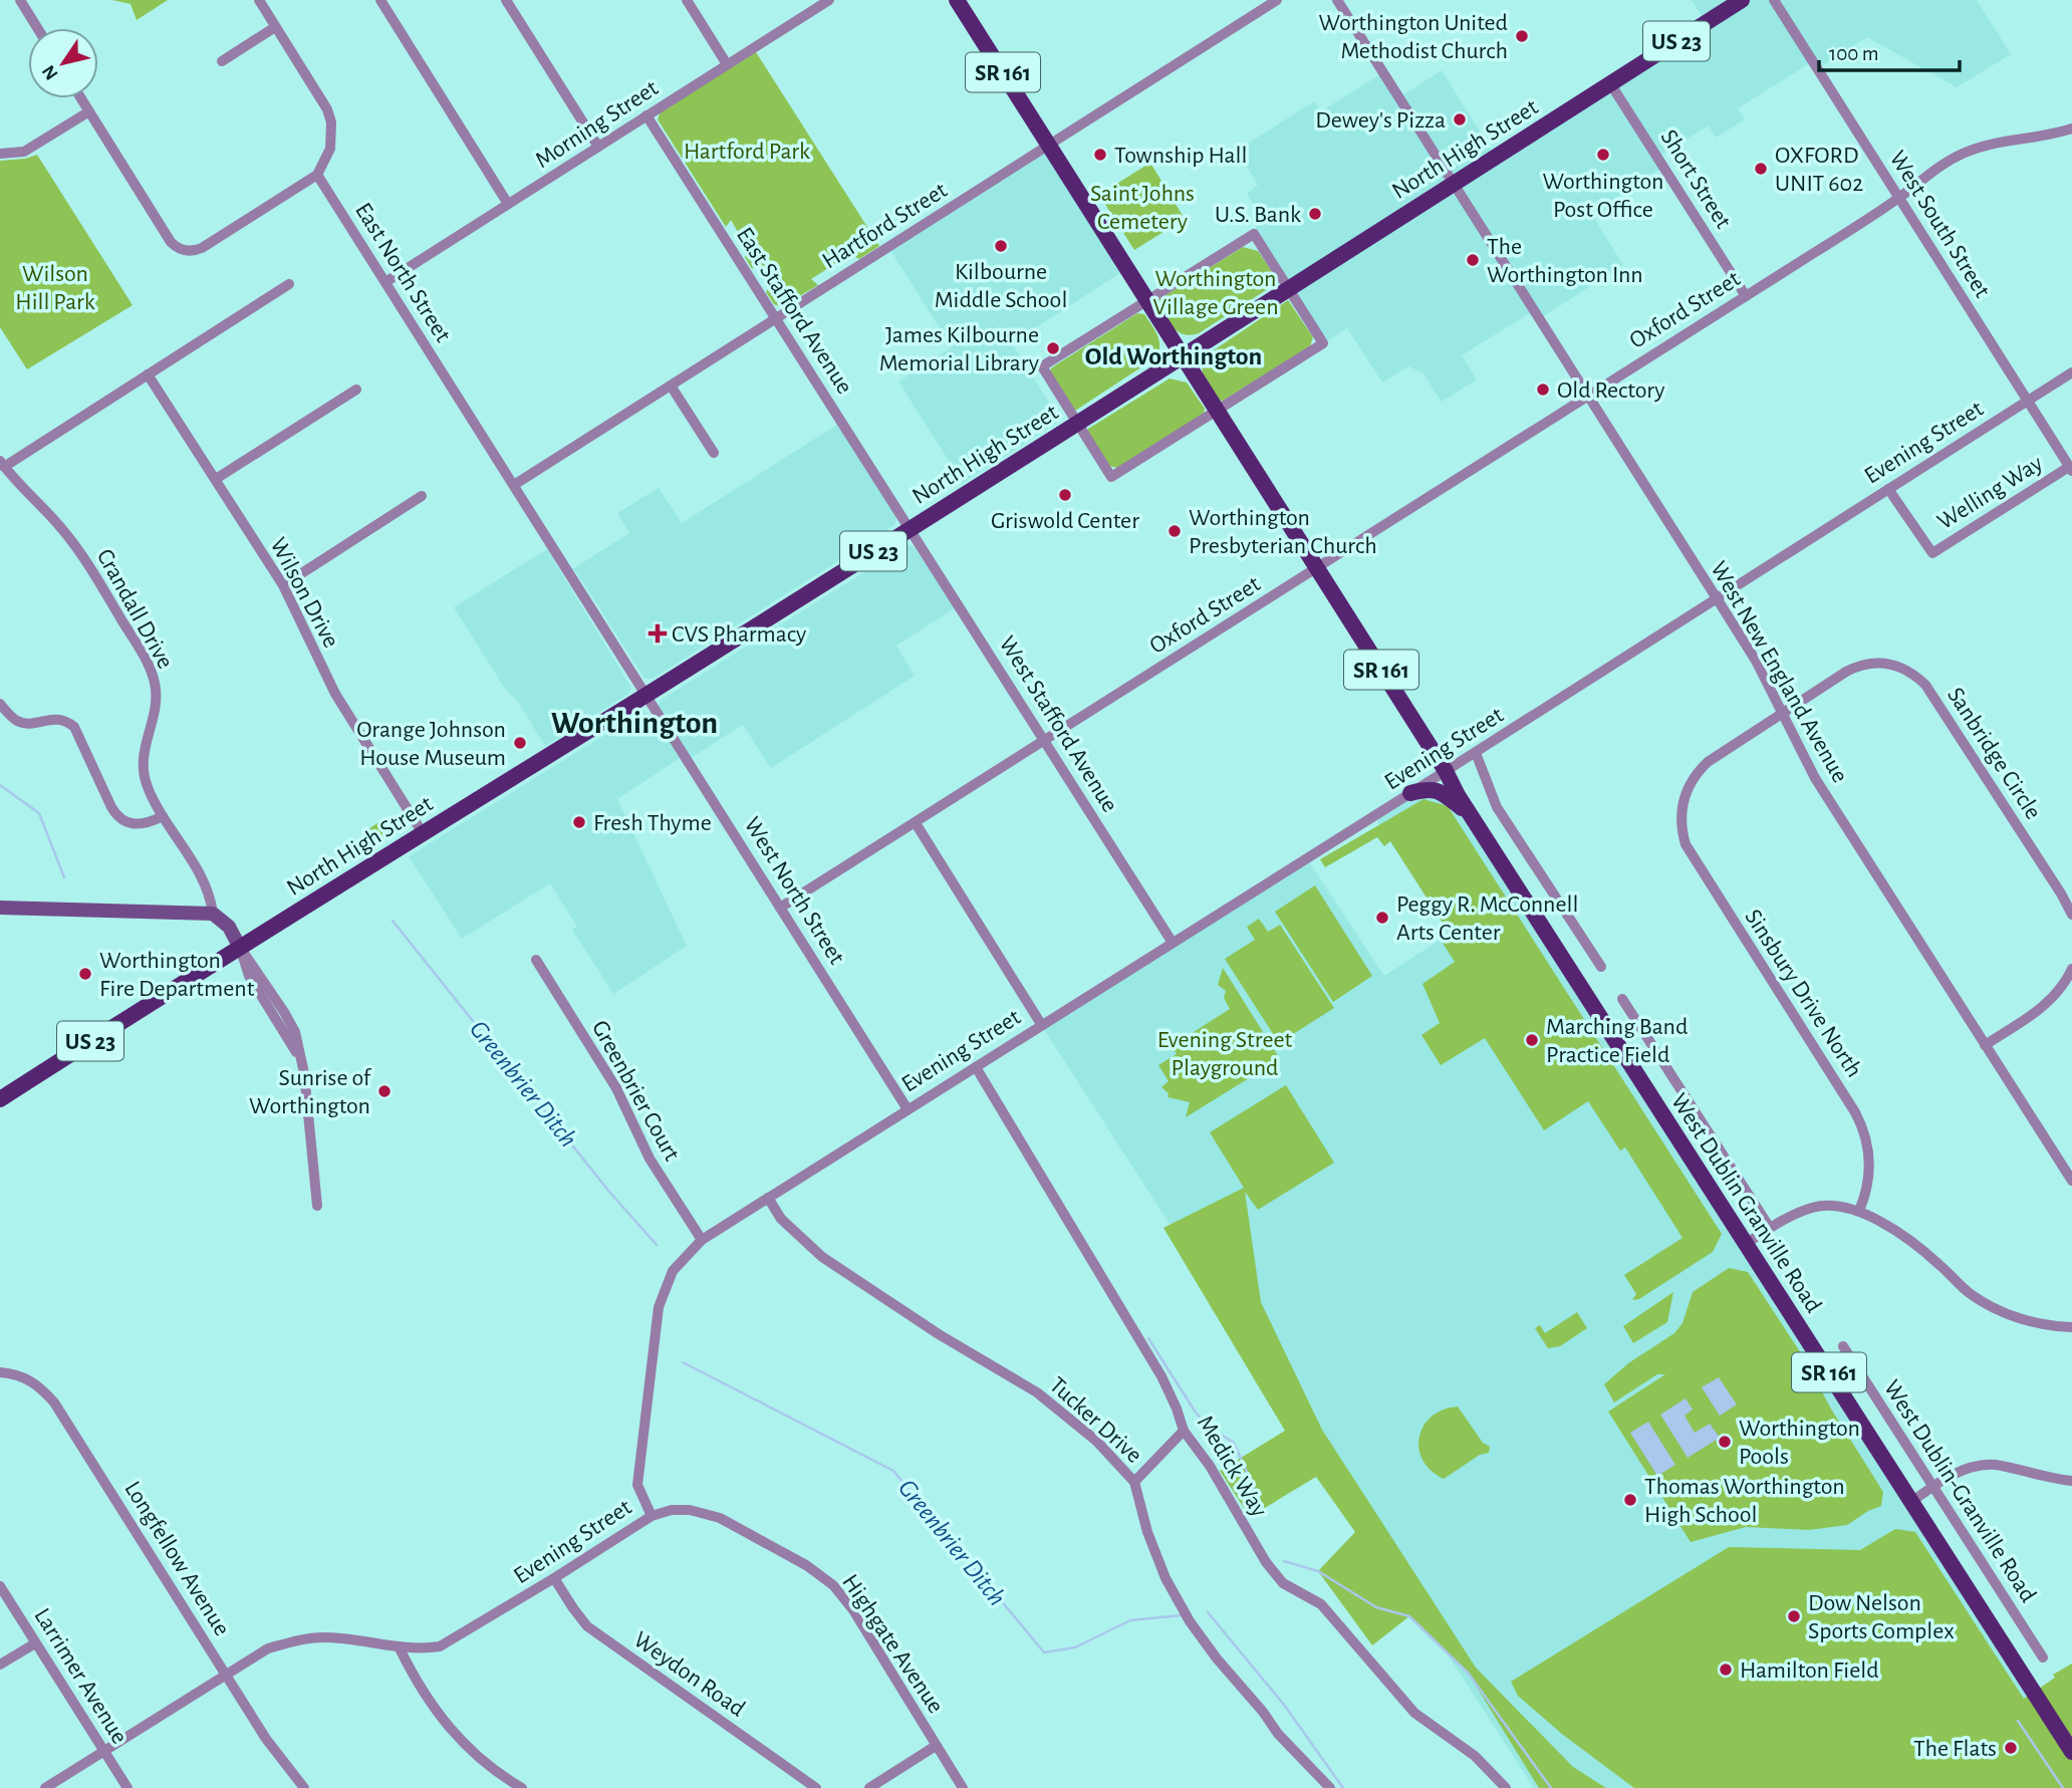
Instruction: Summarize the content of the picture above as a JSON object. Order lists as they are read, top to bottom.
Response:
{
  "streets": {
    "main road": [
      "US 23",
      "SR 161",
      "North High Street",
      "West Dublin Granville Road"
    ],
    "street": [
      "Morning Street",
      "Short Street",
      "West South Street",
      "Hartford Street",
      "East North Street",
      "Oxford Street",
      "East Stafford Avenue",
      "Evening Street",
      "Welling Way",
      "Wilson Drive",
      "Crandall Drive",
      "West New England Avenue",
      "West Stafford Avenue",
      "Sanbridge Circle",
      "West North Street",
      "Sinsbury Drive North",
      "Greenbrier Court",
      "Tucker Drive",
      "Medick Way",
      "West Dublin-Granville Road",
      "Longfellow Avenue",
      "Highgate Avenue",
      "Weydon Road",
      "Larrimer Avenue"
    ]
  },
  "crossings": [
    ["SR 161", "North High Street"],
    ["SR 161", "Hartford Street"],
    ["SR 161", "West Dublin Granville Road"],
    ["Morning Street", "East North Street"],
    ["Morning Street", "East Stafford Avenue"],
    ["North High Street", "Short Street"],
    ["North High Street", "East North Street"],
    ["North High Street", "East Stafford Avenue"],
    ["North High Street", "Wilson Drive"],
    ["North High Street", "West New England Avenue"],
    ["North High Street", "West Stafford Avenue"],
    ["North High Street", "West North Street"],
    ["North High Street", "West Dublin Granville Road"],
    ["Short Street", "Oxford Street"],
    ["West South Street", "Oxford Street"],
    ["West South Street", "Evening Street"],
    ["West South Street", "Welling Way"],
    ["Hartford Street", "East North Street"],
    ["Hartford Street", "East Stafford Avenue"],
    ["East North Street", "West North Street"],
    ["Oxford Street", "West New England Avenue"],
    ["Oxford Street", "West Stafford Avenue"],
    ["Oxford Street", "West North Street"],
    ["Oxford Street", "West Dublin Granville Road"],
    ["East Stafford Avenue", "West Stafford Avenue"],
    ["Evening Street", "Welling Way"],
    ["Evening Street", "West New England Avenue"],
    ["Evening Street", "West Stafford Avenue"],
    ["Evening Street", "West North Street"],
    ["Evening Street", "Greenbrier Court"],
    ["Evening Street", "West Dublin Granville Road"],
    ["Evening Street", "Tucker Drive"],
    ["Evening Street", "Medick Way"],
    ["Evening Street", "Longfellow Avenue"],
    ["Evening Street", "Highgate Avenue"],
    ["Evening Street", "Weydon Road"],
    ["Evening Street", "Larrimer Avenue"],
    ["West New England Avenue", "Sanbridge Circle"],
    ["West New England Avenue", "Sinsbury Drive North"],
    ["Sanbridge Circle", "Sinsbury Drive North"]
  ],
  "districts": ["Old Worthington", "Worthington"],
  "water": ["Greenbrier Ditch"],
  "parks": [
    "Hartford Park",
    "Saint Johns Cemetery",
    "Wilson Hill Park",
    "Worthington Village Green",
    "Evening Street Playground"
  ],
  "places": {
    "other": [
      "Worthington United Methodist Church",
      "Dewey's Pizza",
      "Township Hall",
      "Worthington Post Office",
      "OXFORD UNIT 602",
      "U.S. Bank",
      "Kilbourne Middle School",
      "The Worthington Inn",
      "James Kilbourne Memorial Library",
      "Old Rectory",
      "Griswold Center",
      "Worthington Presbyterian Church",
      "Orange Johnson House Museum",
      "Fresh Thyme",
      "Peggy R. McConnell Arts Center",
      "Worthington Fire Department",
      "Marching Band Practice Field",
      "Sunrise of Worthington",
      "Worthington Pools",
      "Thomas Worthington High School",
      "Dow Nelson Sports Complex",
      "Hamilton Field",
      "The Flats"
    ],
    "health": ["CVS Pharmacy"]
  },
  "scale_bar": "100 m",
  "north": "bottom left"
}
